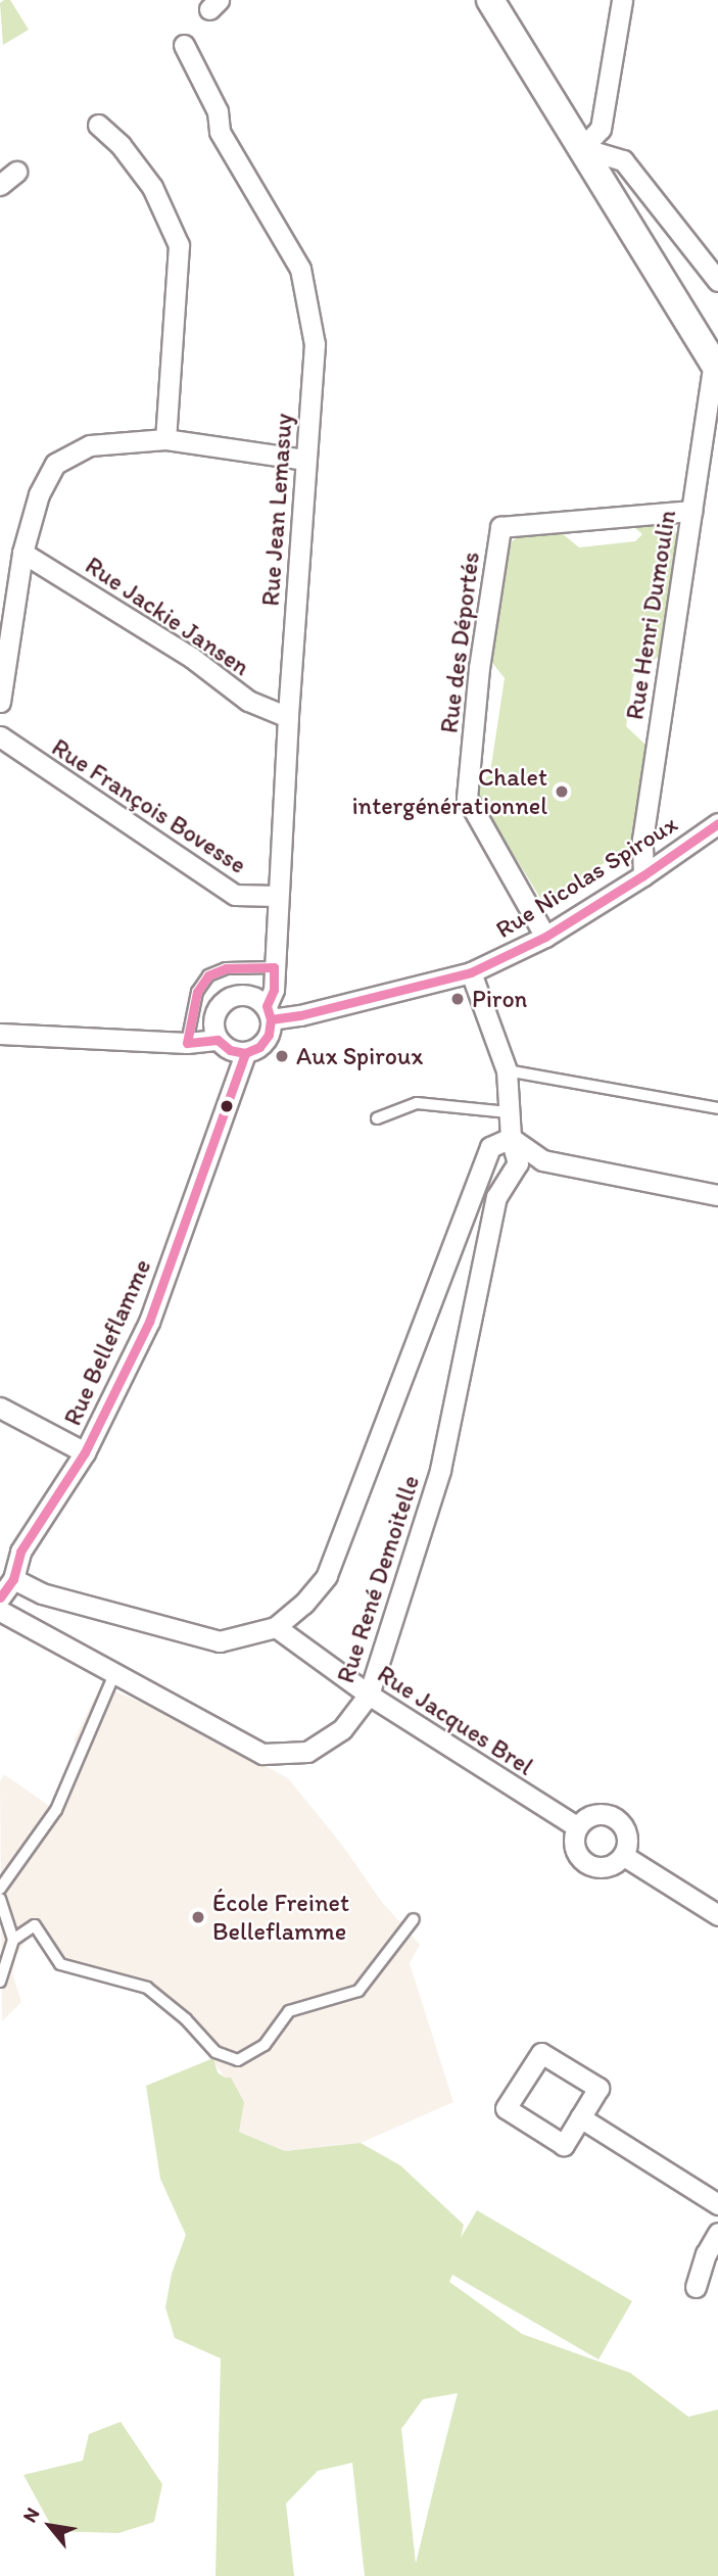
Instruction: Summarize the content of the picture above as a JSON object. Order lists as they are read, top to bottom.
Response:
{
  "streets": {
    "street": [
      "Rue Jean Lemasuy",
      "Rue Henri Dumoulin",
      "Rue Jackie Jansen",
      "Rue des Déportés",
      "Rue François Bovesse",
      "Rue Nicolas Spiroux",
      "Rue Belleflamme",
      "Rue René Demoitelle",
      "Rue Jacques Brel"
    ]
  },
  "crossings": [
    ["Rue Jean Lemasuy", "Rue Jackie Jansen"],
    ["Rue Jean Lemasuy", "Rue François Bovesse"],
    ["Rue Jean Lemasuy", "Rue Nicolas Spiroux"],
    ["Rue Jean Lemasuy", "Rue Belleflamme"],
    ["Rue Henri Dumoulin", "Rue des Déportés"],
    ["Rue Henri Dumoulin", "Rue Nicolas Spiroux"],
    ["Rue des Déportés", "Rue Nicolas Spiroux"],
    ["Rue Nicolas Spiroux", "Rue Belleflamme"],
    ["Rue Nicolas Spiroux", "Rue René Demoitelle"],
    ["Rue Belleflamme", "Rue René Demoitelle"],
    ["Rue René Demoitelle", "Rue Jacques Brel"]
  ],
  "places": [
    "Chalet intergénérationnel",
    "Piron",
    "Aux Spiroux",
    "École Freinet Belleflamme"
  ],
  "north": "top left"
}
